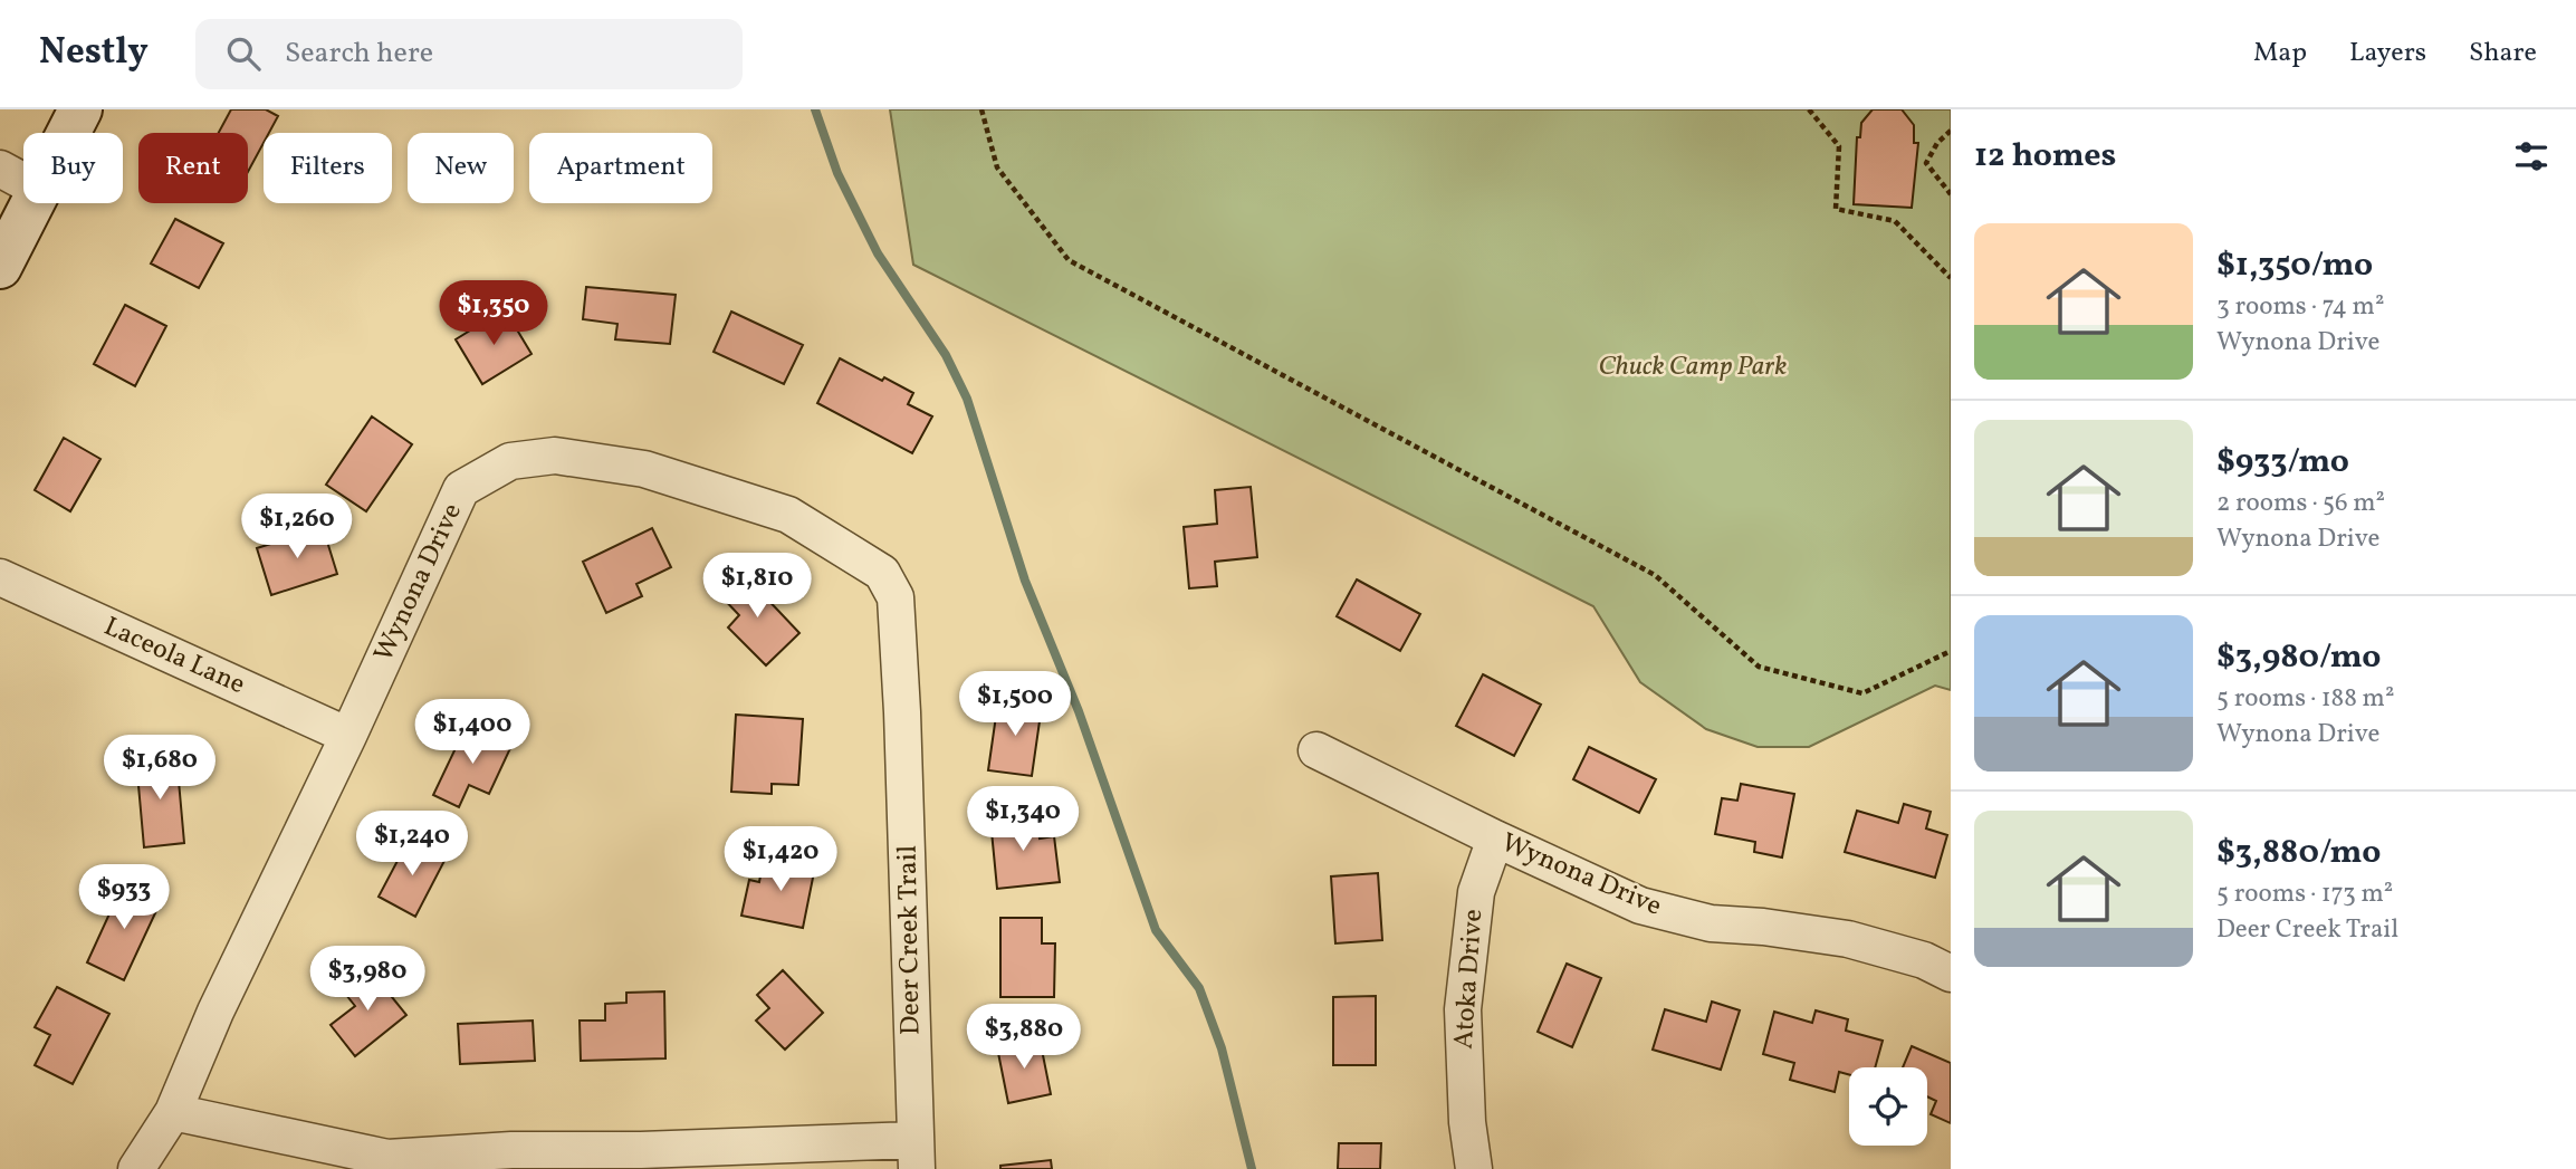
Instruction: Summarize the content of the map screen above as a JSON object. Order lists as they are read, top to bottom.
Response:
{
  "streets": {
    "street": [
      "Wynona Drive",
      "Laceola Lane",
      "Deer Creek Trail",
      "Atoka Drive"
    ]
  },
  "crossings": [
    ["Wynona Drive", "Laceola Lane"],
    ["Wynona Drive", "Deer Creek Trail"],
    ["Wynona Drive", "Atoka Drive"]
  ],
  "parks": ["Chuck Camp Park"],
  "page": {
    "header": "Nestly",
    "search": "Search here",
    "nav": ["Map", "Layers", "Share"],
    "heading": "12 homes",
    "chip": [
      "Buy",
      "Rent",
      "Filters",
      "New",
      "Apartment"
    ],
    "list": [
      {
        "name": "$1,350/mo",
        "note": "3 rooms · 74 m² · Wynona Drive"
      },
      {
        "name": "$933/mo",
        "note": "2 rooms · 56 m² · Wynona Drive"
      },
      {
        "name": "$3,980/mo",
        "note": "5 rooms · 188 m² · Wynona Drive"
      },
      {
        "name": "$3,880/mo",
        "note": "5 rooms · 173 m² · Deer Creek Trail"
      }
    ],
    "price": [
      "$1,350",
      "$1,260",
      "$1,810",
      "$1,500",
      "$1,400",
      "$1,680",
      "$1,340",
      "$1,240",
      "$1,420",
      "$933",
      "$3,980",
      "$3,880"
    ]
  }
}
